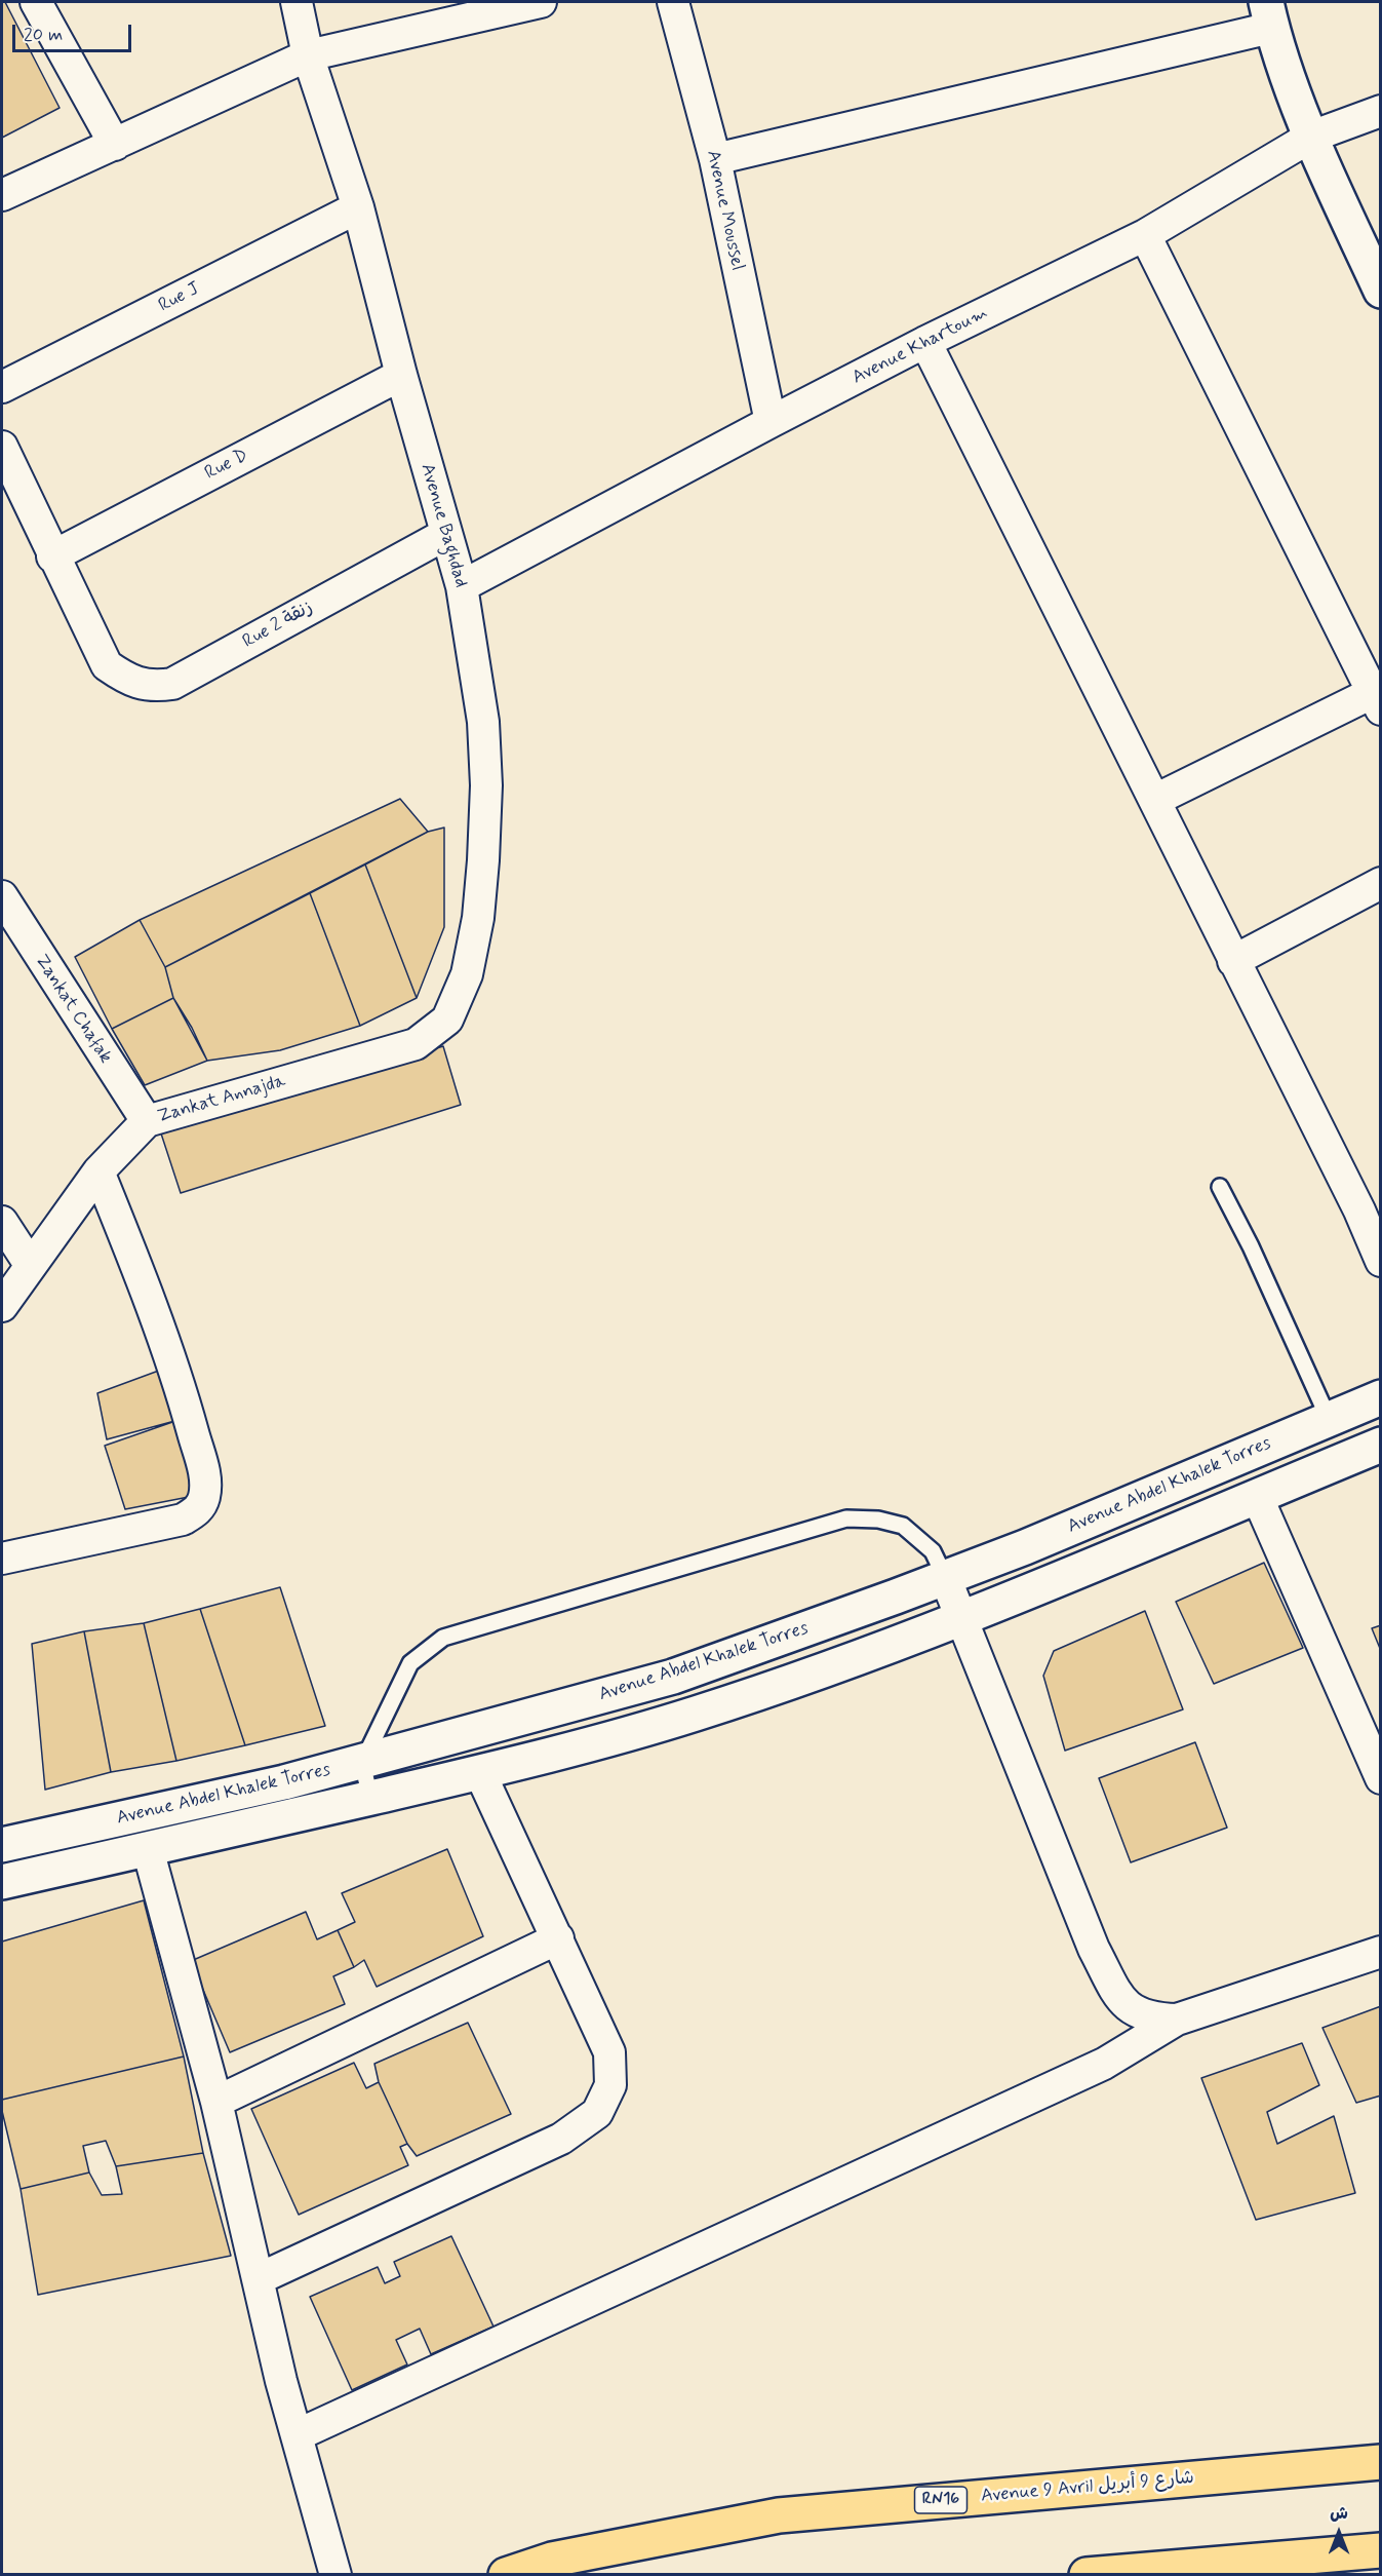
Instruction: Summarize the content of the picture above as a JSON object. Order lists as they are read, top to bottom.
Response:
{
  "streets": {
    "highway": ["Avenue 9 Avril شارع 9 أبريل", "RN16"],
    "main road": ["Avenue Abdel Khalek Torres"],
    "street": [
      "Avenue Moussel",
      "Rue J",
      "Avenue Khartoum",
      "Rue D",
      "Avenue Baghdad",
      "Rue 2 زنقة",
      "Zankat Chafak",
      "Zankat Annajda"
    ]
  },
  "crossings": [
    ["Avenue Moussel", "Avenue Khartoum"],
    ["Rue J", "Avenue Baghdad"],
    ["Avenue Khartoum", "Avenue Baghdad"],
    ["Rue D", "Avenue Baghdad"],
    ["Rue D", "Rue 2 زنقة"],
    ["Avenue Baghdad", "Rue 2 زنقة"],
    ["Avenue Baghdad", "Zankat Annajda"],
    ["Zankat Chafak", "Zankat Annajda"]
  ],
  "scale_bar": "20 m",
  "north": "top"
}
